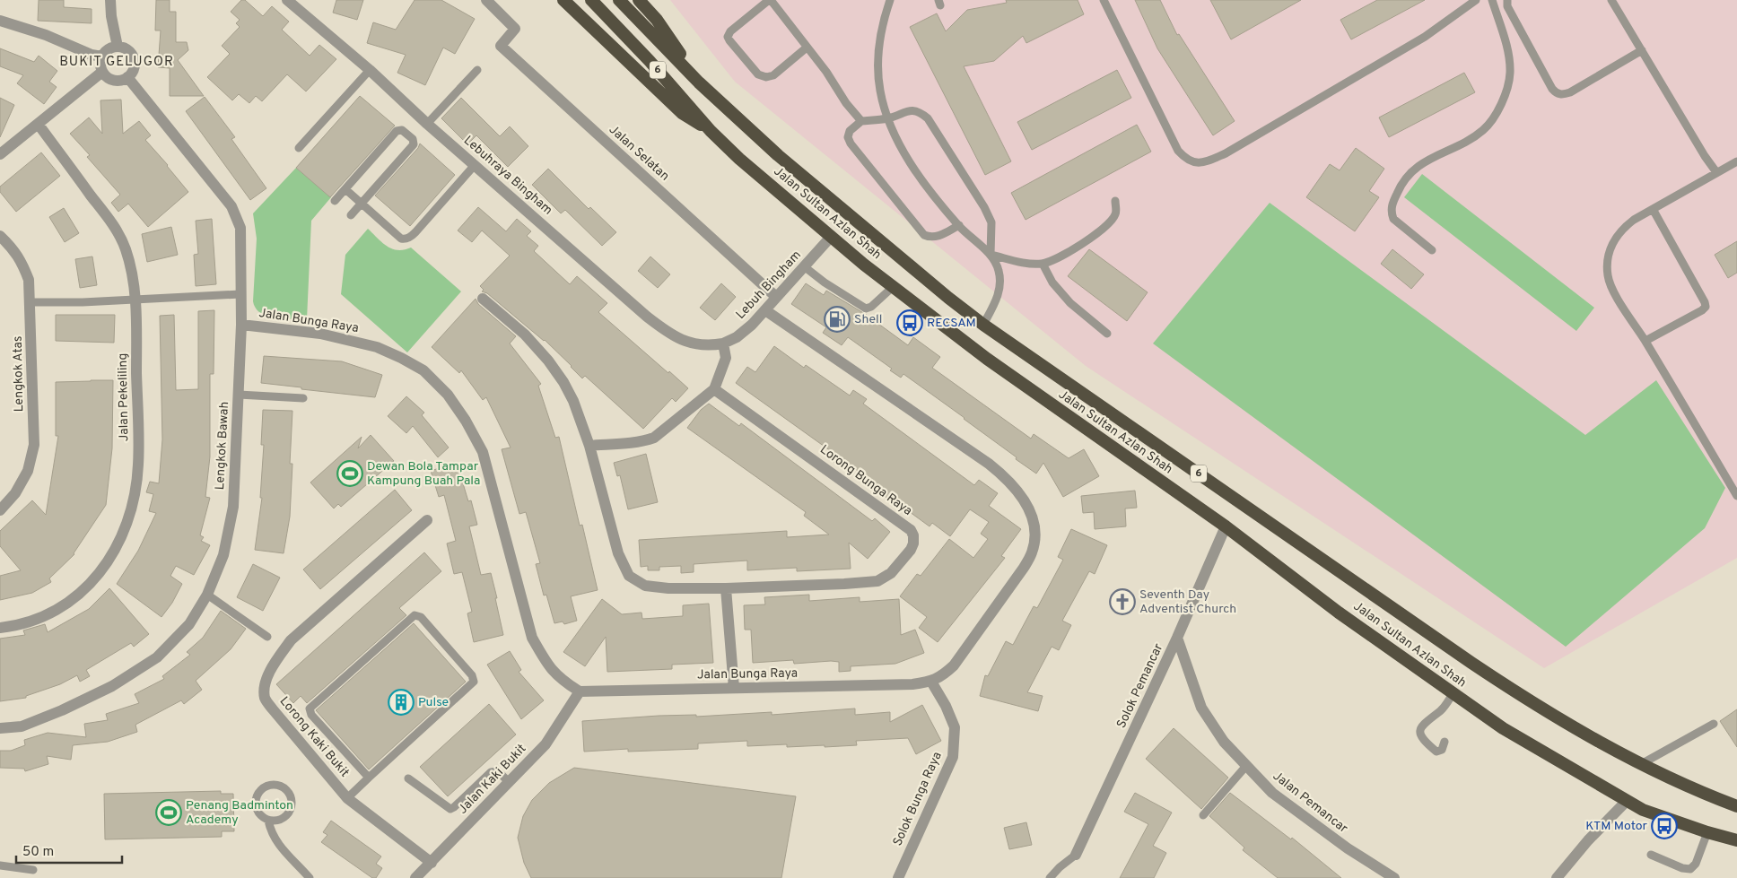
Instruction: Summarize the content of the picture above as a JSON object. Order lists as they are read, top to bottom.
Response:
{
  "streets": {
    "highway": ["6", "Jalan Sultan Azlan Shah"],
    "street": [
      "Jalan Selatan",
      "Lebuhraya Bingham",
      "Lebuh Bingham",
      "Jalan Bunga Raya",
      "Lengkok Atas",
      "Jalan Pekeliling",
      "Lengkok Bawah",
      "Lorong Bunga Raya",
      "Solok Pemancar",
      "Lorong Kaki Bukit",
      "Jalan Kaki Bukit",
      "Solok Bunga Raya",
      "Jalan Pemancar"
    ]
  },
  "crossings": [
    ["Jalan Selatan", "Lebuh Bingham"],
    ["Lebuhraya Bingham", "Lebuh Bingham"],
    ["Jalan Sultan Azlan Shah", "Lebuh Bingham"],
    ["Jalan Sultan Azlan Shah", "Solok Pemancar"],
    ["Lebuh Bingham", "Jalan Bunga Raya"],
    ["Jalan Bunga Raya", "Lengkok Bawah"],
    ["Jalan Bunga Raya", "Jalan Kaki Bukit"],
    ["Jalan Bunga Raya", "Solok Bunga Raya"],
    ["Solok Pemancar", "Jalan Pemancar"],
    ["Lorong Kaki Bukit", "Jalan Kaki Bukit"]
  ],
  "districts": ["BUKIT GELUGOR"],
  "places": {
    "fuel station": ["Shell"],
    "bus stop": ["RECSAM", "KTM Motor"],
    "sports": ["Dewan Bola Tampar Kampung Buah Pala", "Penang Badminton Academy"],
    "church": ["Seventh Day Adventist Church"],
    "building": ["Pulse"]
  },
  "scale_bar": "50 m"
}
